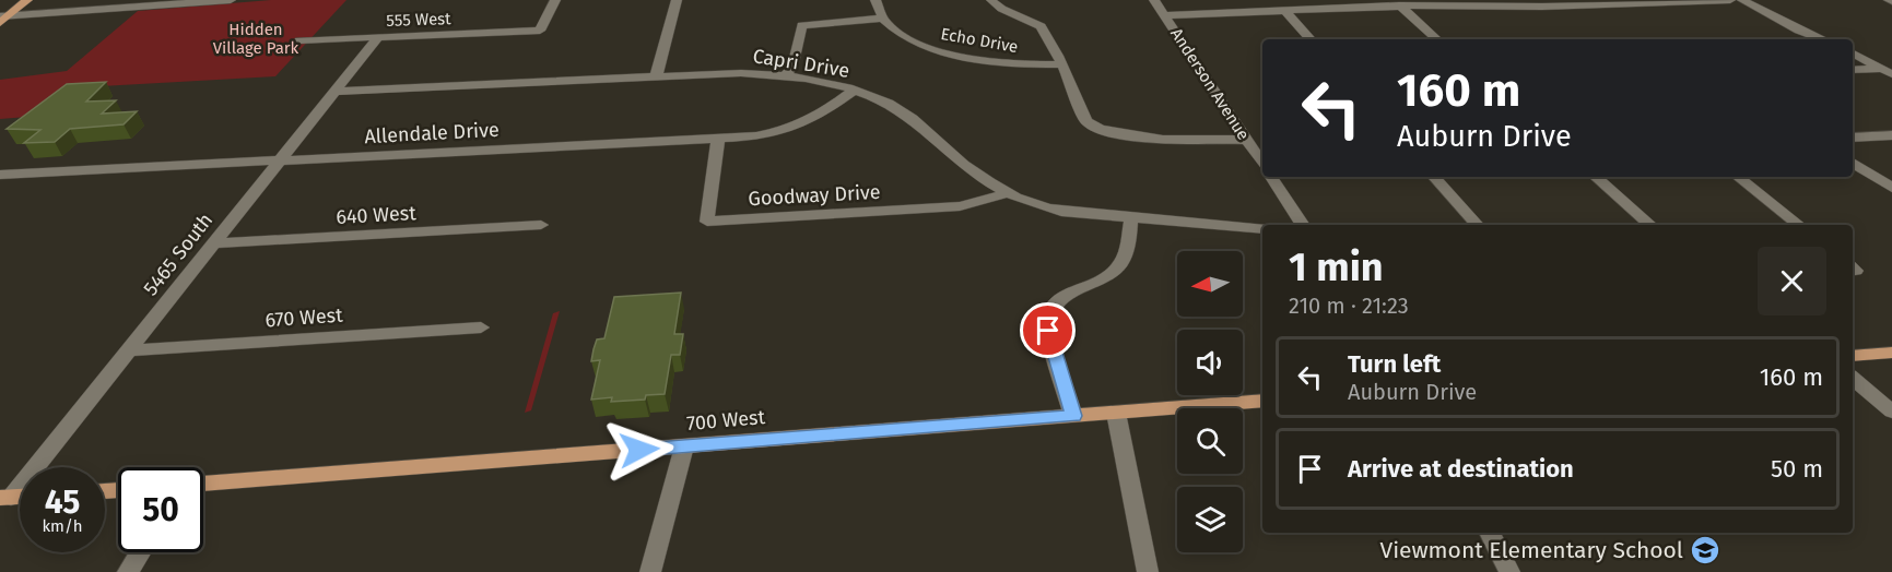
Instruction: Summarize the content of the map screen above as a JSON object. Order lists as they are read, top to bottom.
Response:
{
  "streets": {
    "main road": ["700 West"],
    "street": [
      "555 West",
      "Echo Drive",
      "Capri Drive",
      "Anderson Avenue",
      "Allendale Drive",
      "Goodway Drive",
      "640 West",
      "5465 South",
      "670 West"
    ]
  },
  "crossings": [
    ["555 West", "5465 South"],
    ["Capri Drive", "Allendale Drive"],
    ["Capri Drive", "Goodway Drive"],
    ["Capri Drive", "5465 South"],
    ["Allendale Drive", "Goodway Drive"],
    ["Allendale Drive", "5465 South"],
    ["640 West", "5465 South"],
    ["5465 South", "670 West"]
  ],
  "parks": ["Hidden Village Park"],
  "places": {
    "school or university": ["Viewmont Elementary School"]
  },
  "north": "left",
  "page": {
    "turn": ["160 m", "Auburn Drive"],
    "heading": ["1 min", "210 m · 21:23"],
    "list": [
      {
        "name": "Turn left",
        "note": "Auburn Drive",
        "value": "160 m"
      },
      {
        "name": "Arrive at destination",
        "value": "50 m"
      }
    ],
    "speed": "45 km/h",
    "limit": "50"
  }
}
